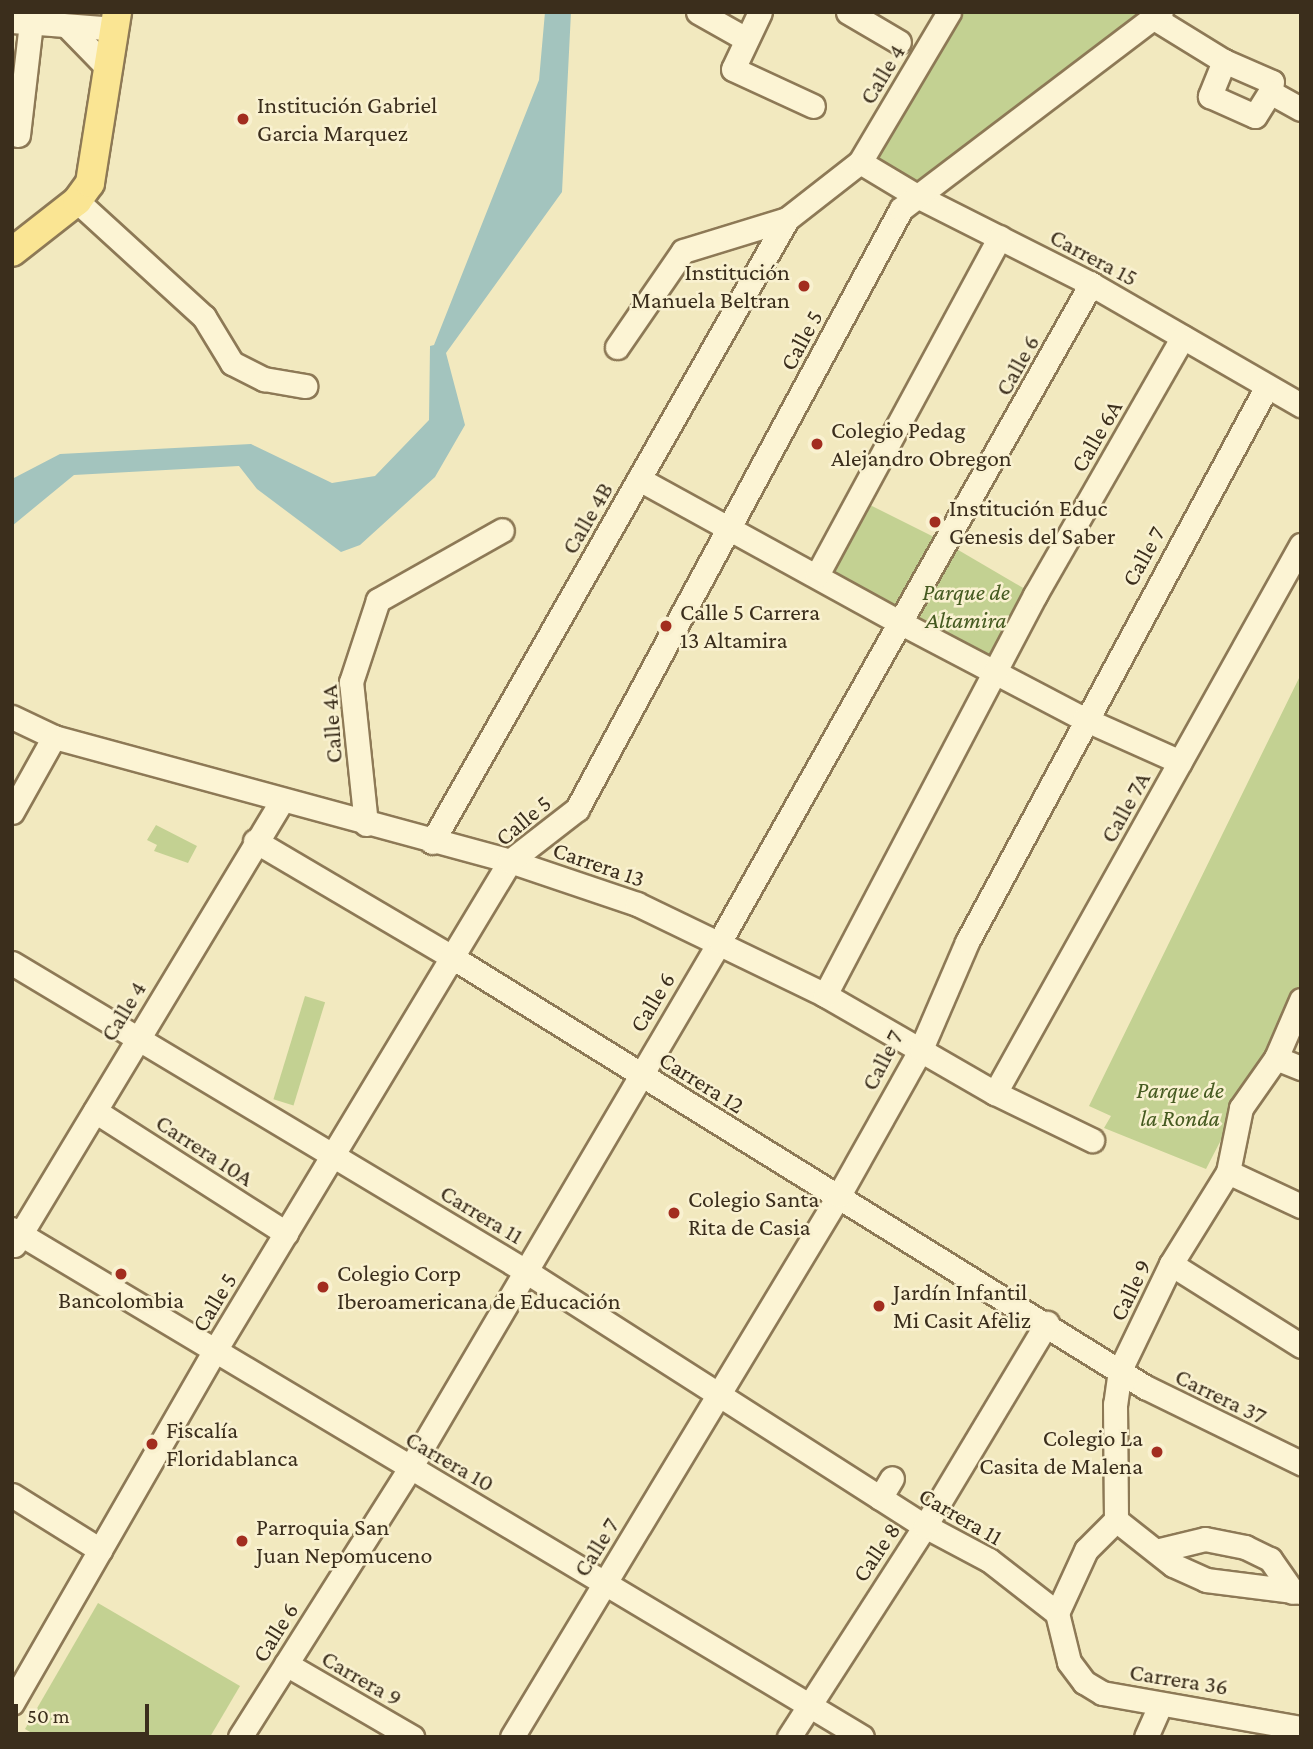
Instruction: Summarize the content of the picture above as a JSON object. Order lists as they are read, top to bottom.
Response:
{
  "streets": {
    "street": [
      "Calle 4",
      "Carrera 15",
      "Calle 5",
      "Calle 6",
      "Calle 6A",
      "Calle 4B",
      "Calle 7",
      "Calle 4A",
      "Calle 7A",
      "Carrera 13",
      "Carrera 12",
      "Carrera 10A",
      "Carrera 11",
      "Calle 9",
      "Carrera 37",
      "Carrera 10",
      "Calle 8",
      "Carrera 9",
      "Carrera 36"
    ]
  },
  "crossings": [
    ["Calle 4", "Carrera 15"],
    ["Calle 4", "Carrera 13"],
    ["Calle 4", "Carrera 12"],
    ["Calle 4", "Carrera 10A"],
    ["Calle 4", "Carrera 11"],
    ["Calle 4", "Carrera 10"],
    ["Carrera 15", "Calle 5"],
    ["Carrera 15", "Calle 6"],
    ["Carrera 15", "Calle 6A"],
    ["Carrera 15", "Calle 7"],
    ["Calle 5", "Carrera 13"],
    ["Calle 5", "Carrera 12"],
    ["Calle 5", "Carrera 10A"],
    ["Calle 5", "Carrera 11"],
    ["Calle 5", "Carrera 10"],
    ["Calle 6", "Carrera 13"],
    ["Calle 6", "Carrera 12"],
    ["Calle 6", "Carrera 11"],
    ["Calle 6", "Carrera 10"],
    ["Calle 6", "Carrera 9"],
    ["Calle 4B", "Carrera 13"],
    ["Calle 7", "Carrera 13"],
    ["Calle 7", "Carrera 12"],
    ["Calle 7", "Carrera 11"],
    ["Calle 7", "Carrera 10"],
    ["Calle 4A", "Carrera 13"],
    ["Calle 7A", "Carrera 13"],
    ["Carrera 12", "Calle 9"],
    ["Carrera 12", "Carrera 37"],
    ["Carrera 12", "Calle 8"],
    ["Carrera 11", "Calle 8"],
    ["Carrera 11", "Carrera 36"],
    ["Calle 9", "Carrera 37"],
    ["Carrera 10", "Calle 8"]
  ],
  "parks": ["Parque de Altamira", "Parque de la Ronda"],
  "places": [
    "Institución Gabriel Garcia Marquez",
    "Institución Manuela Beltran",
    "Colegio Pedag Alejandro Obregon",
    "Institución Educ Genesis del Saber",
    "Calle 5 Carrera 13 Altamira",
    "Colegio Santa Rita de Casia",
    "Bancolombia",
    "Colegio Corp Iberoamericana de Educación",
    "Jardín Infantil Mi Casit Afeliz",
    "Fiscalía Floridablanca",
    "Colegio La Casita de Malena",
    "Parroquia San Juan Nepomuceno"
  ],
  "scale_bar": "50 m"
}
